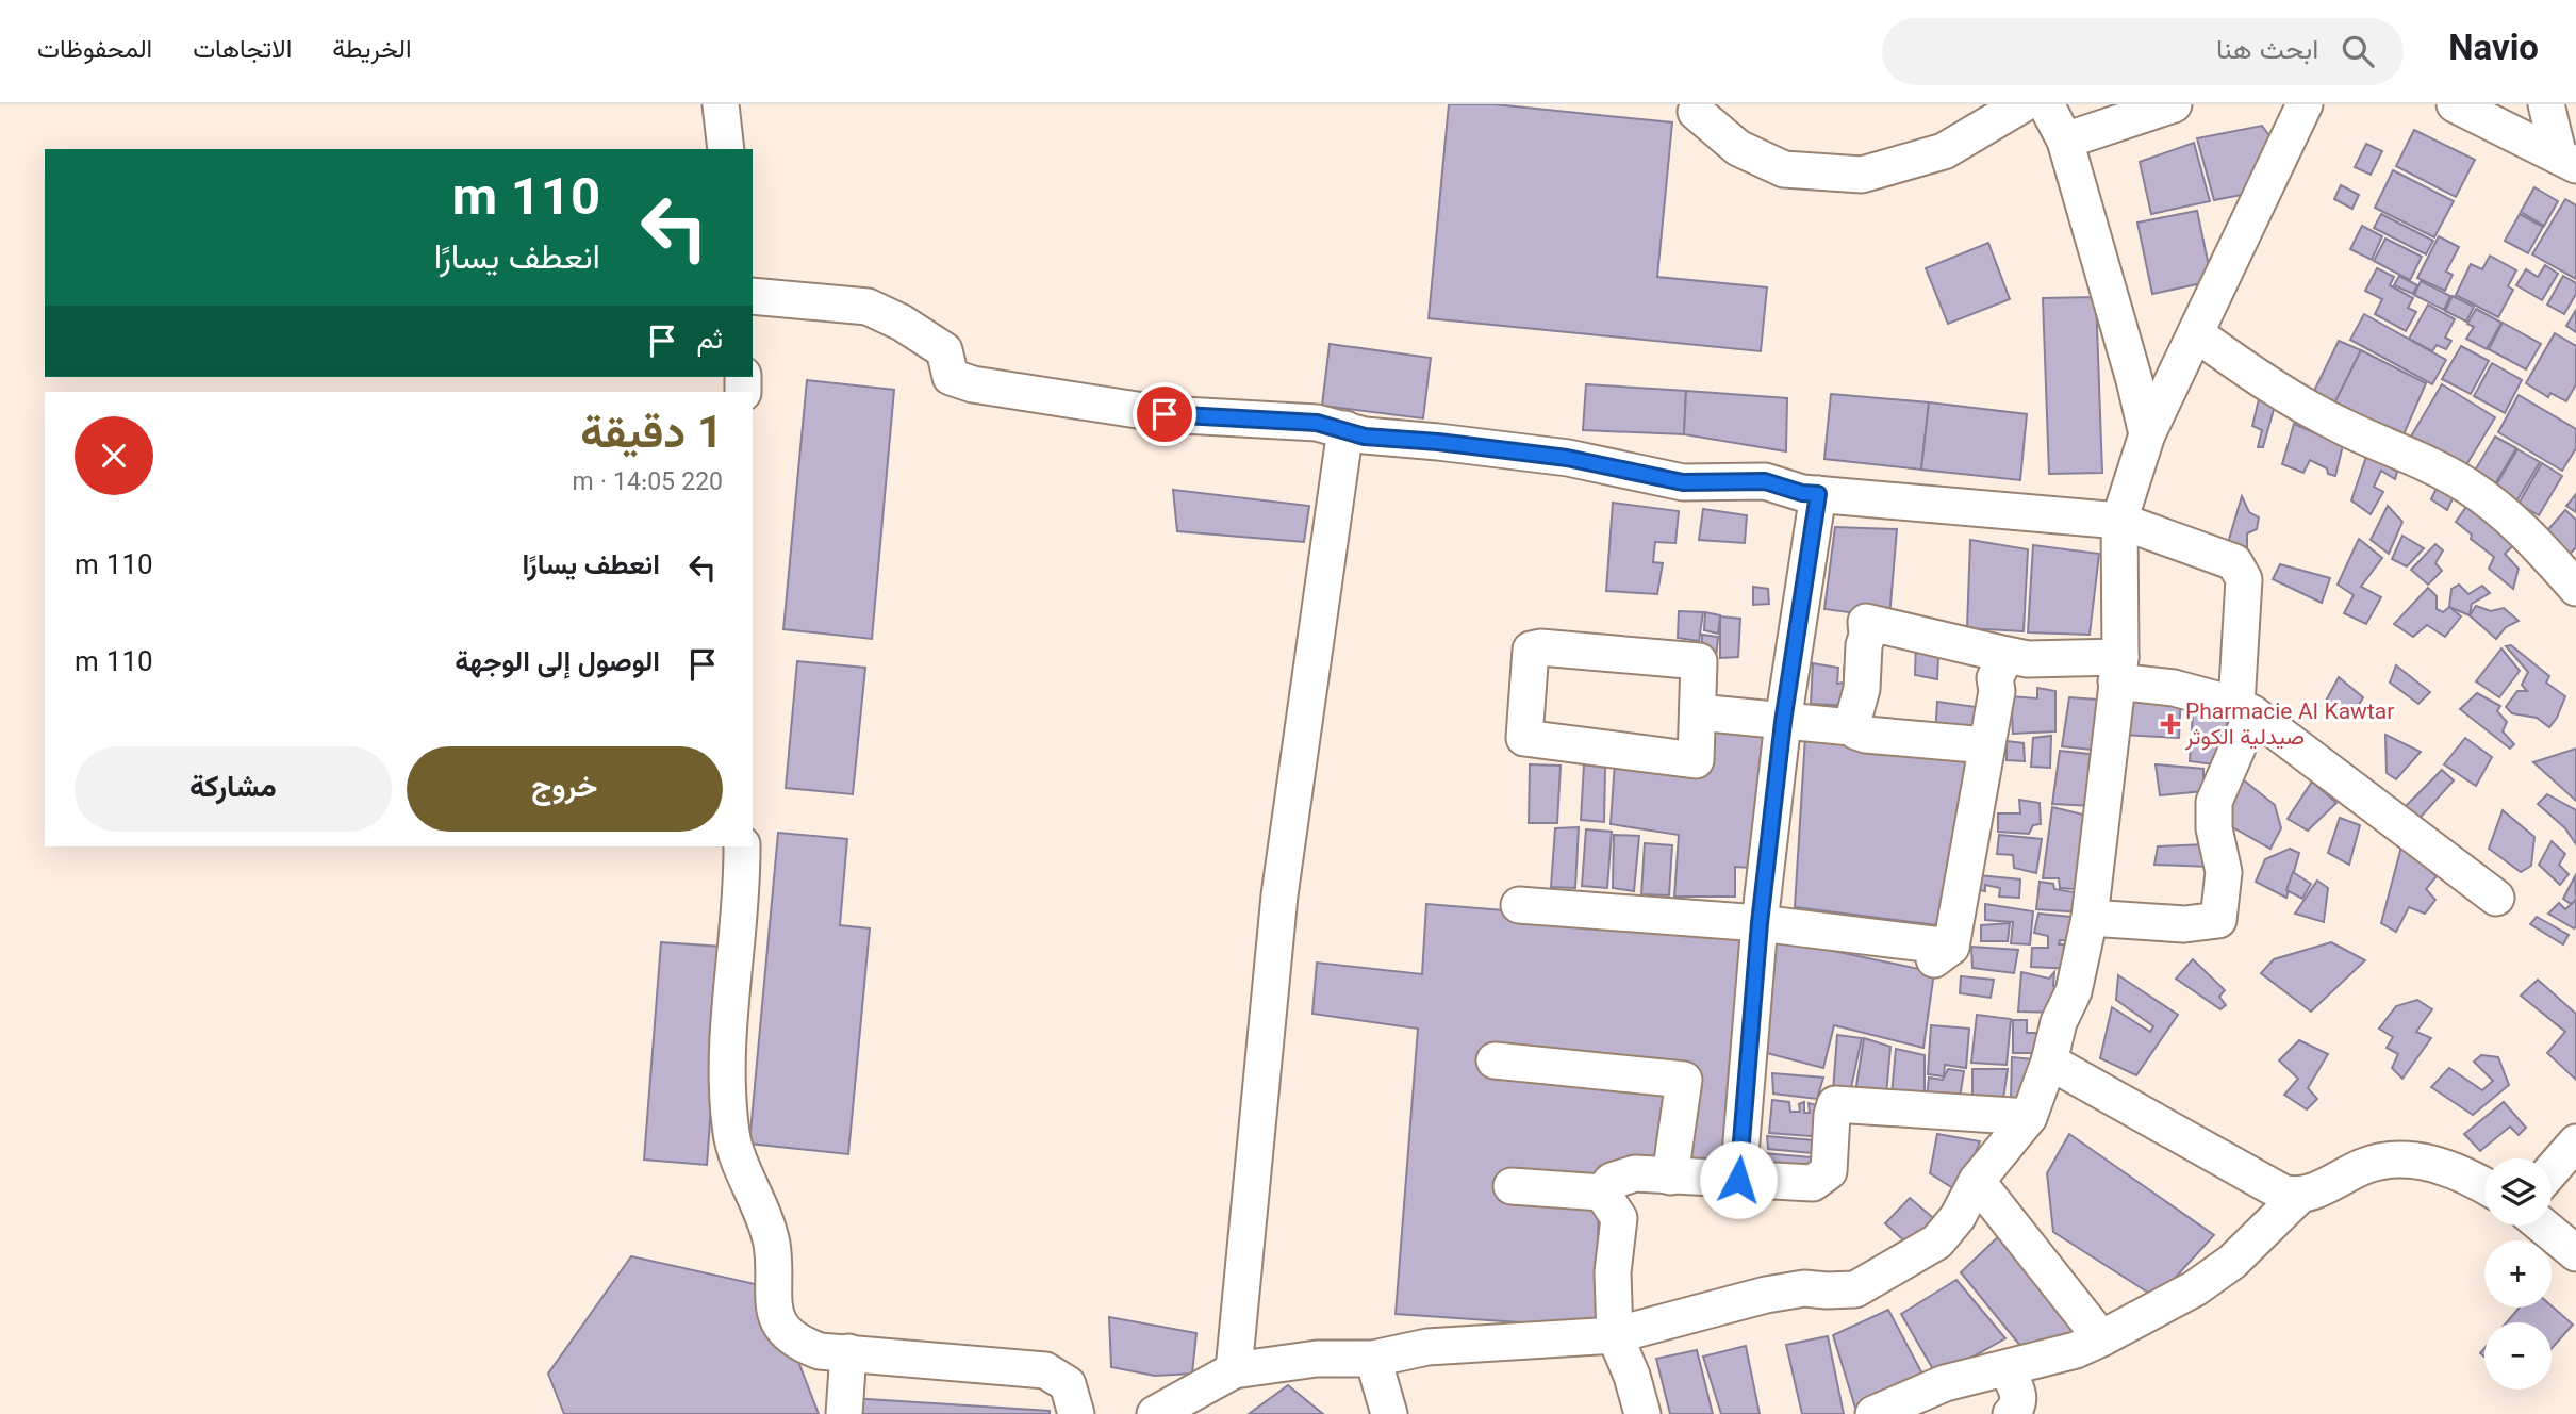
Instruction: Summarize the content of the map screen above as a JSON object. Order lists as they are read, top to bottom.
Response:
{
  "places": {
    "health": ["Pharmacie Al Kawtar صيدلية الكوثر"]
  },
  "page": {
    "header": "Navio",
    "search": "ابحث هنا",
    "nav": ["الخريطة", "الاتجاهات", "المحفوظات"],
    "turn": ["110 m", "انعطف يسارًا"],
    "then": "ثم",
    "heading": ["1 دقيقة", "220 m · 14:05"],
    "list": [
      {
        "name": "انعطف يسارًا",
        "value": "110 m"
      },
      {
        "name": "الوصول إلى الوجهة",
        "value": "110 m"
      }
    ],
    "buttons": ["خروج", "مشاركة"],
    "map_buttons": ["+", "−"]
  }
}
